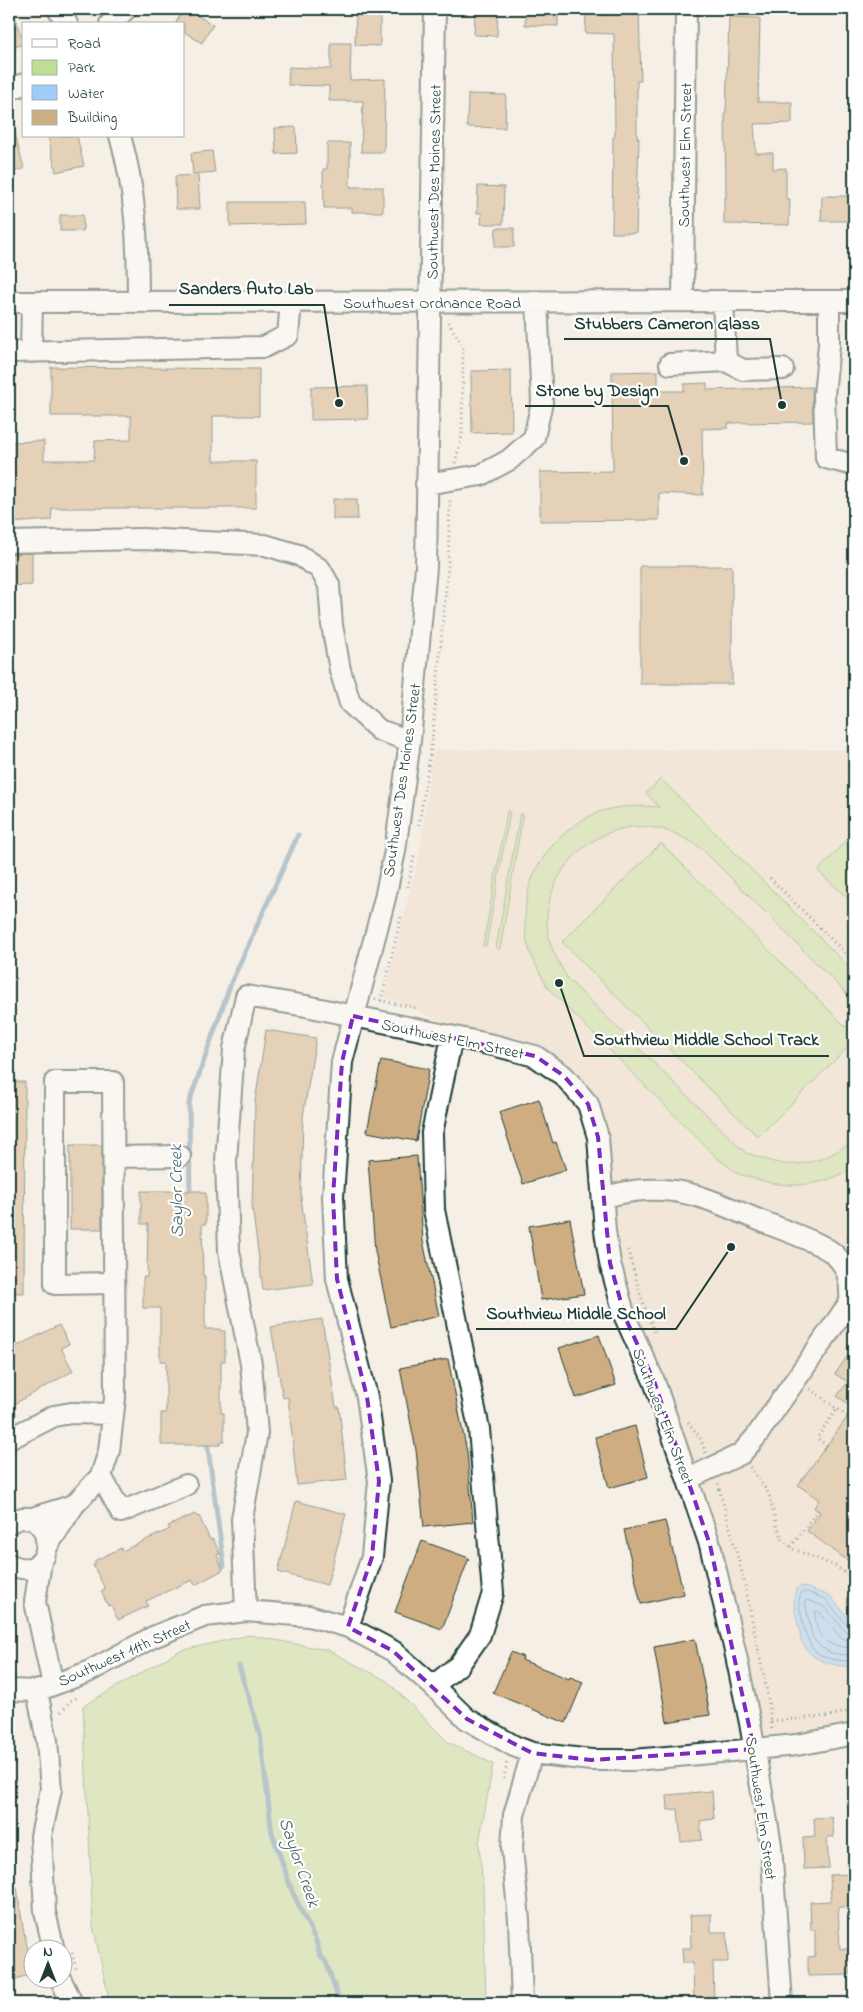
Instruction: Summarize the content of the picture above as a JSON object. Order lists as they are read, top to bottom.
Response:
{
  "streets": {
    "street": [
      "Southwest Elm Street",
      "Southwest Des Moines Street",
      "Southwest Ordnance Road",
      "Southwest 11th Street"
    ]
  },
  "crossings": [
    ["Southwest Elm Street", "Southwest Des Moines Street"],
    ["Southwest Elm Street", "Southwest Ordnance Road"],
    ["Southwest Elm Street", "Southwest 11th Street"],
    ["Southwest Des Moines Street", "Southwest Ordnance Road"],
    ["Southwest Des Moines Street", "Southwest 11th Street"]
  ],
  "water": ["Saylor Creek"],
  "places": [
    "Sanders Auto Lab",
    "Stubbers Cameron Glass",
    "Stone by Design",
    "Southview Middle School Track",
    "Southview Middle School"
  ],
  "legend": [
    "Road",
    "Park",
    "Water",
    "Building"
  ],
  "north": "top"
}
